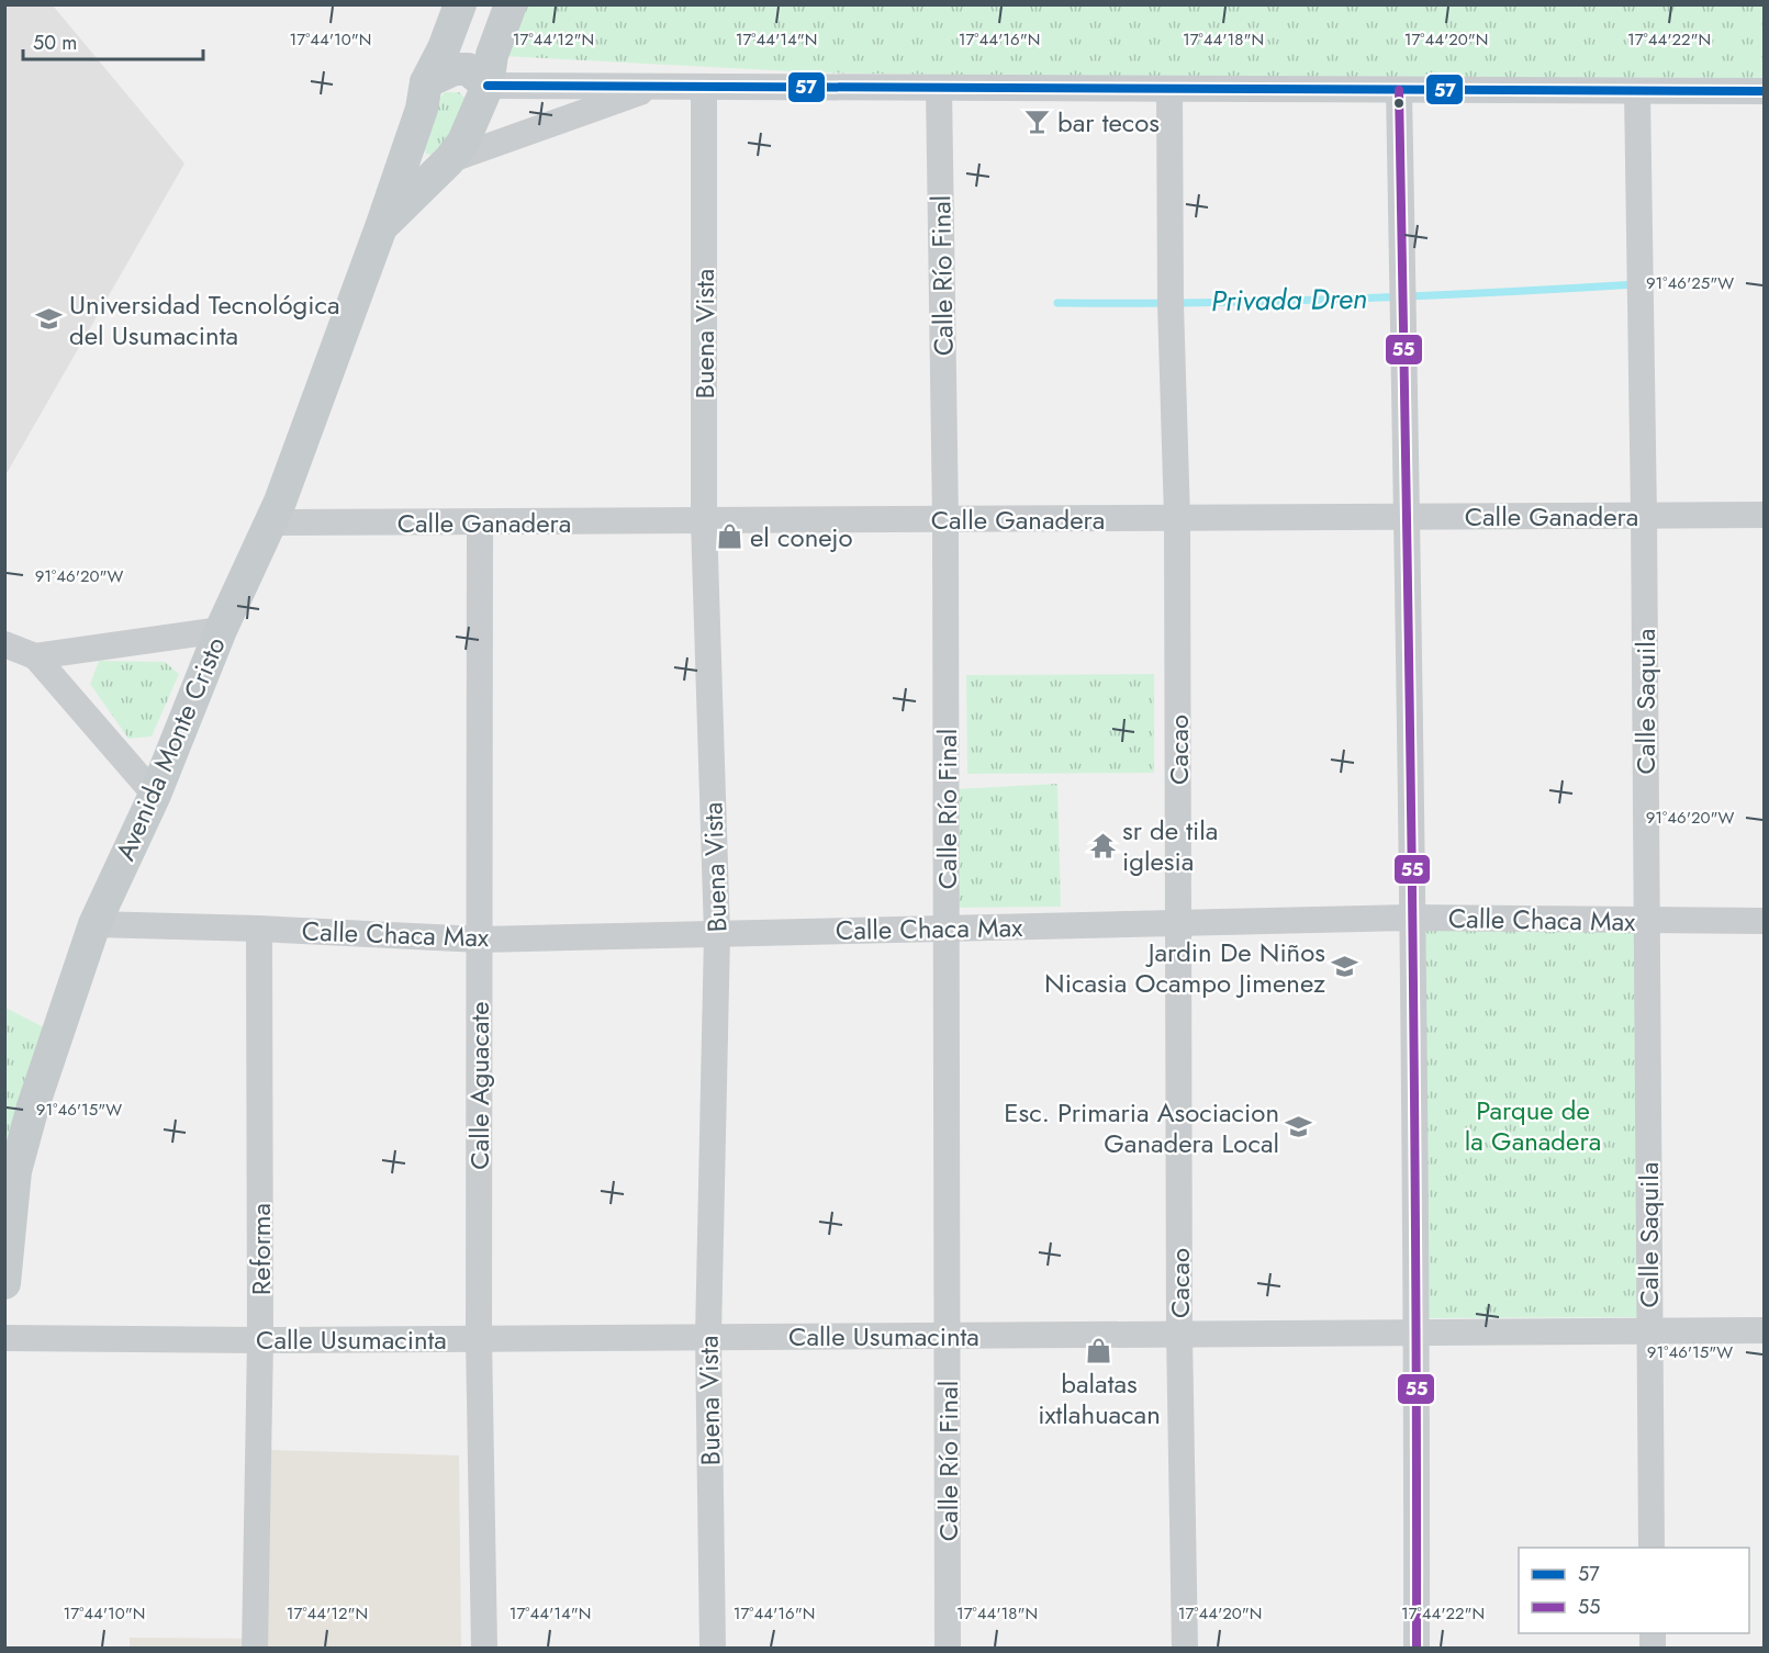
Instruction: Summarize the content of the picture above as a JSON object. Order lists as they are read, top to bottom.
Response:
{
  "streets": {
    "main road": ["Avenida Monte Cristo"],
    "street": [
      "Calle Río Final",
      "Buena Vista",
      "Calle Ganadera",
      "Calle Saquila",
      "Cacao",
      "Calle Chaca Max",
      "Calle Aguacate",
      "Reforma",
      "Calle Usumacinta"
    ]
  },
  "crossings": [
    ["Calle Río Final", "Calle Ganadera"],
    ["Calle Río Final", "Calle Chaca Max"],
    ["Calle Río Final", "Calle Usumacinta"],
    ["Buena Vista", "Calle Ganadera"],
    ["Buena Vista", "Calle Chaca Max"],
    ["Buena Vista", "Calle Usumacinta"],
    ["Calle Ganadera", "Calle Saquila"],
    ["Calle Ganadera", "Avenida Monte Cristo"],
    ["Calle Ganadera", "Cacao"],
    ["Calle Ganadera", "Calle Aguacate"],
    ["Calle Saquila", "Calle Chaca Max"],
    ["Calle Saquila", "Calle Usumacinta"],
    ["Avenida Monte Cristo", "Calle Chaca Max"],
    ["Cacao", "Calle Chaca Max"],
    ["Cacao", "Calle Usumacinta"],
    ["Calle Chaca Max", "Calle Aguacate"],
    ["Calle Chaca Max", "Reforma"],
    ["Calle Aguacate", "Calle Usumacinta"],
    ["Reforma", "Calle Usumacinta"]
  ],
  "water": ["Privada Dren"],
  "parks": ["Parque de la Ganadera"],
  "places": {
    "bar": ["bar tecos"],
    "school or university": ["Universidad Tecnológica del Usumacinta", "Jardin De Niños Nicasia Ocampo Jimenez", "Esc. Primaria Asociacion Ganadera Local"],
    "shop": ["el conejo", "balatas ixtlahuacan"],
    "temple": ["sr de tila iglesia"]
  },
  "lines": ["transit line 57", "transit line 55"],
  "legend": ["57", "55"],
  "scale_bar": "50 m",
  "coordinates": [
    "17°44'10\"N",
    "17°44'12\"N",
    "17°44'14\"N",
    "17°44'16\"N",
    "17°44'18\"N",
    "17°44'20\"N",
    "17°44'22\"N",
    "91°46'25\"W",
    "91°46'20\"W",
    "91°46'15\"W"
  ]
}
